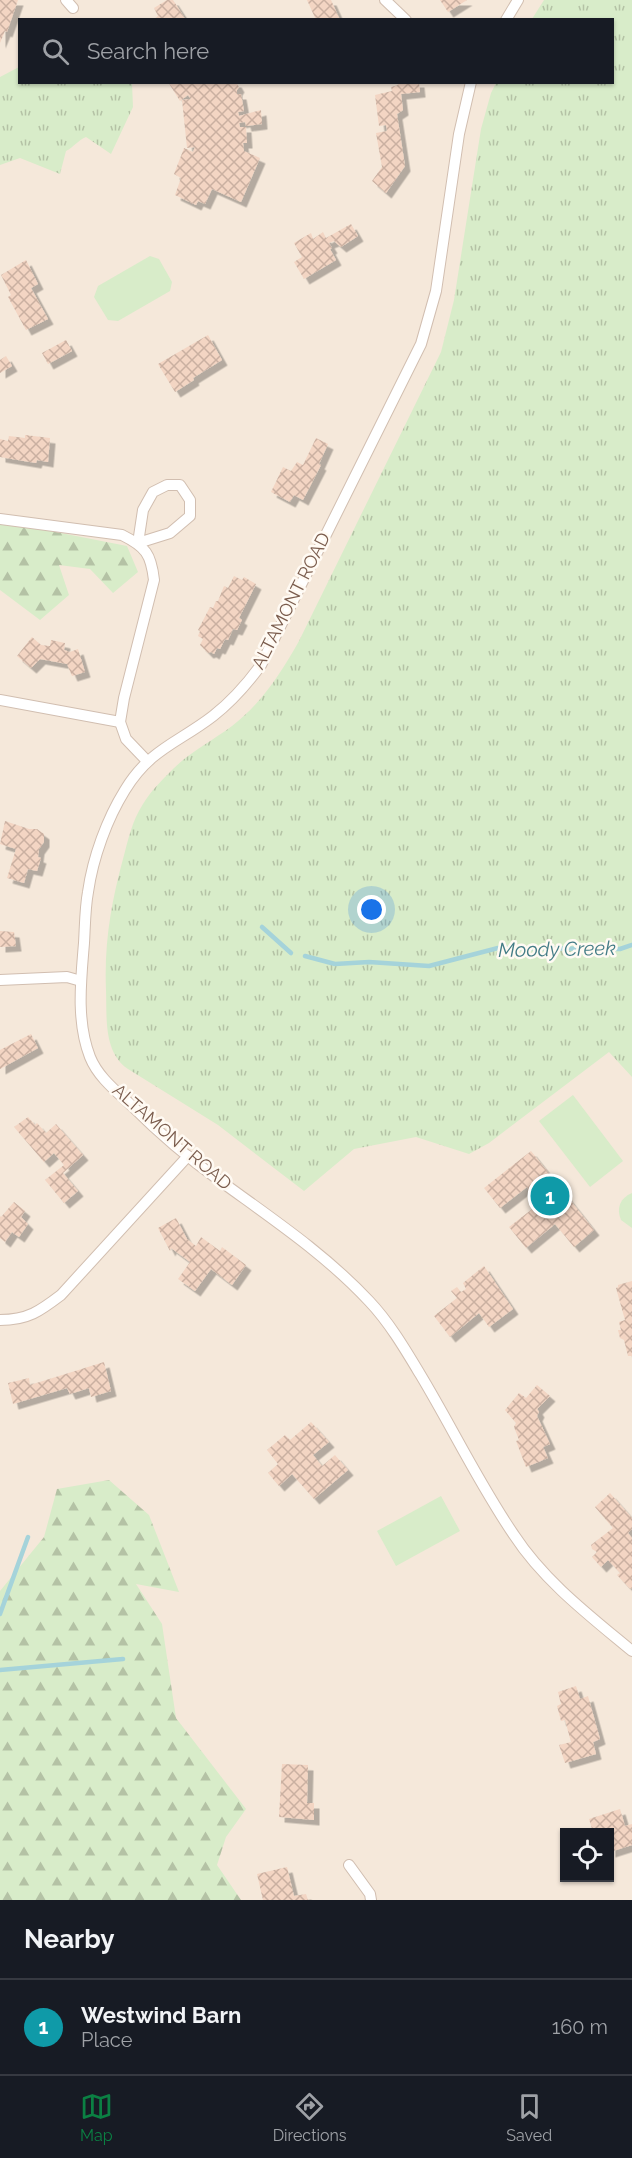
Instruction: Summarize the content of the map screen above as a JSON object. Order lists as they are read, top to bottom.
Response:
{
  "streets": {
    "street": ["ALTAMONT ROAD"]
  },
  "water": ["Moody Creek"],
  "page": {
    "search": "Search here",
    "pins": "1",
    "heading": "Nearby",
    "list": [
      {
        "mark": "1",
        "name": "Westwind Barn",
        "note": "Place",
        "value": "160 m"
      }
    ],
    "nav": ["Map", "Directions", "Saved"]
  }
}
